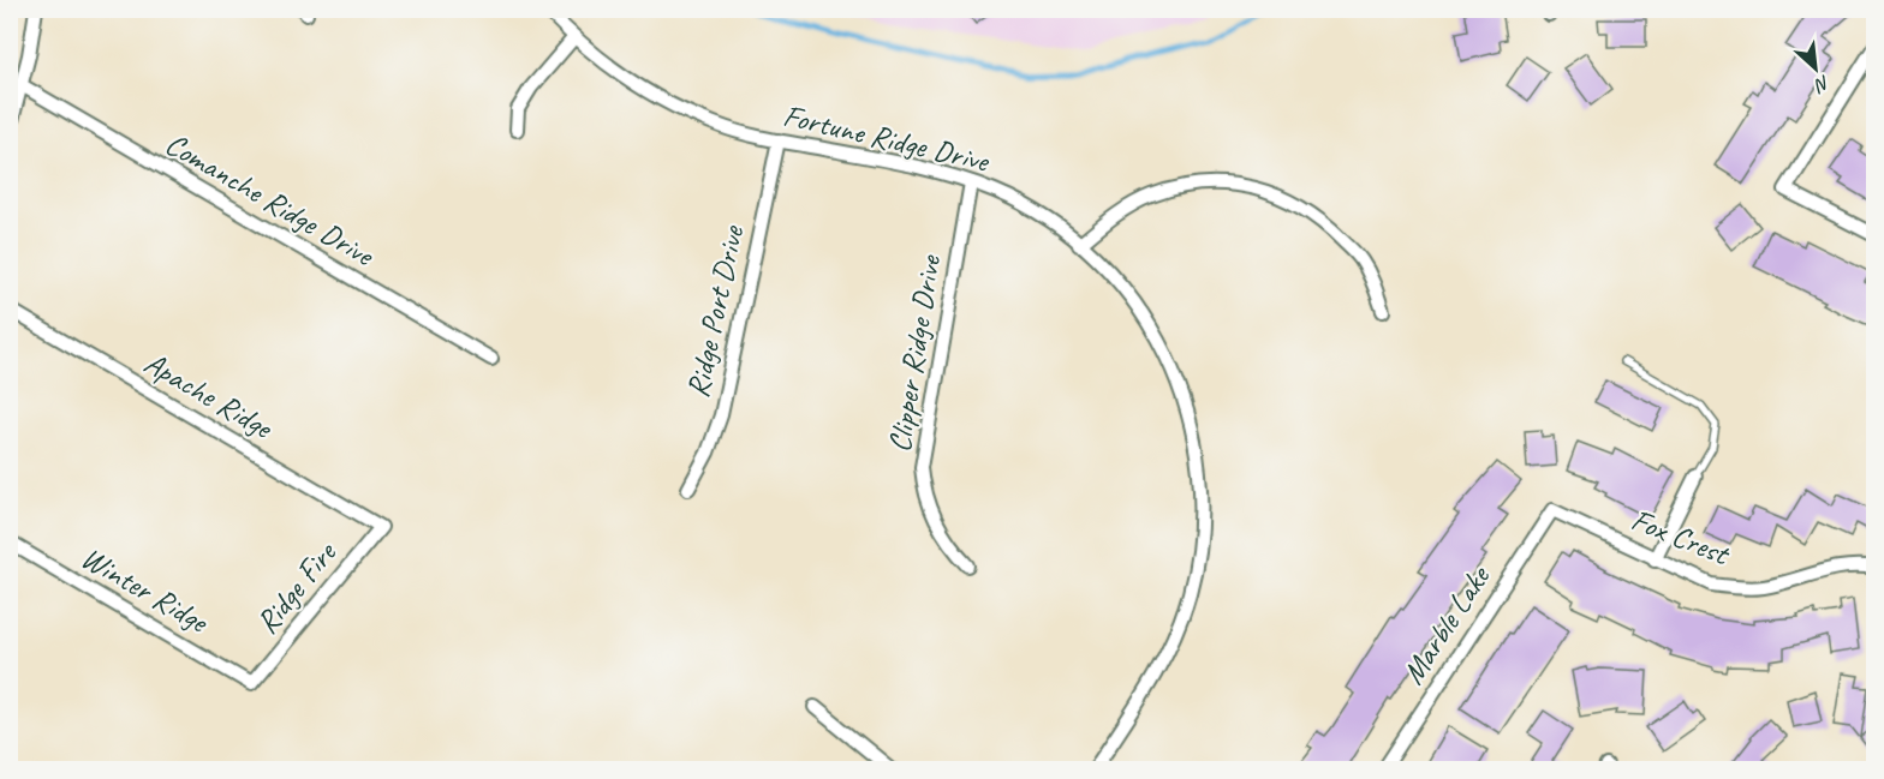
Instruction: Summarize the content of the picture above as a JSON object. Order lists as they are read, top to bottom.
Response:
{
  "streets": {
    "street": [
      "Fortune Ridge Drive",
      "Comanche Ridge Drive",
      "Ridge Port Drive",
      "Clipper Ridge Drive",
      "Apache Ridge",
      "Fox Crest",
      "Ridge Fire",
      "Winter Ridge",
      "Marble Lake"
    ]
  },
  "crossings": [
    ["Fortune Ridge Drive", "Ridge Port Drive"],
    ["Fortune Ridge Drive", "Clipper Ridge Drive"],
    ["Apache Ridge", "Ridge Fire"],
    ["Fox Crest", "Marble Lake"],
    ["Ridge Fire", "Winter Ridge"]
  ],
  "north": "bottom right"
}
